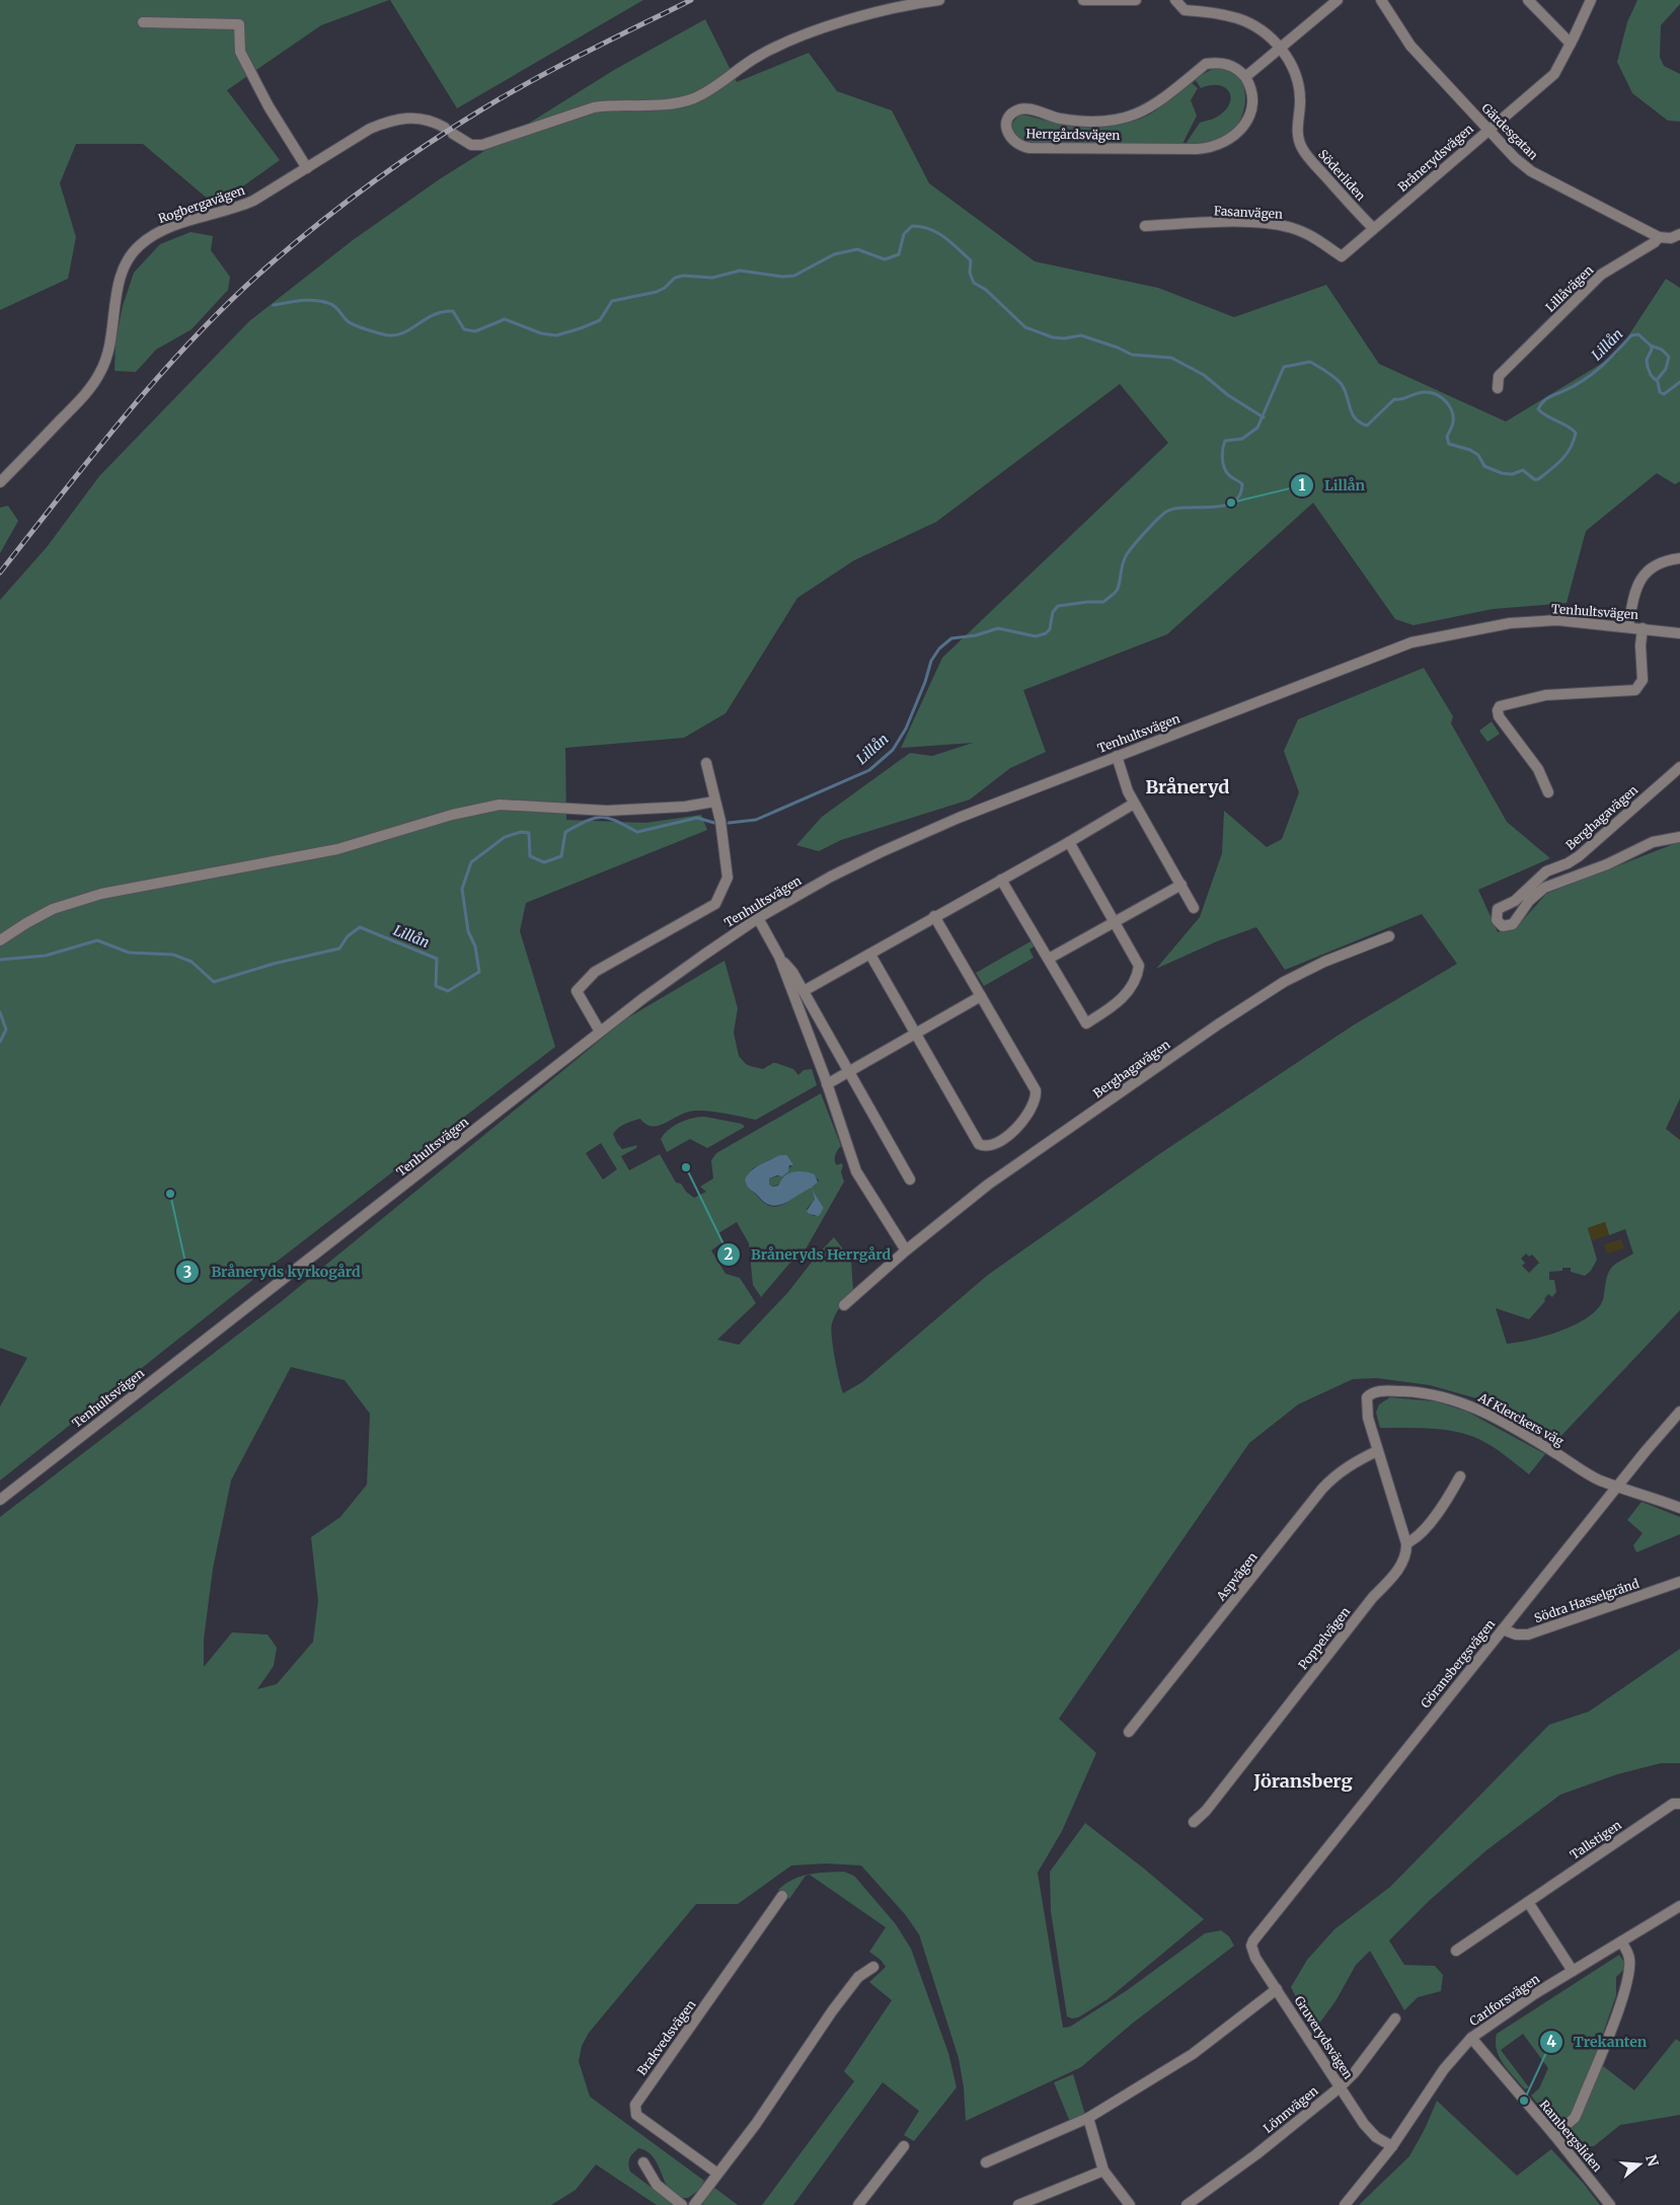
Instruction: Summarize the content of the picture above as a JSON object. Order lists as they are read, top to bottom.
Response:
{
  "streets": {
    "street": [
      "Gärdesgatan",
      "Herrgårdsvägen",
      "Brånerydsvägen",
      "Söderliden",
      "Rogbergavägen",
      "Fasanvägen",
      "Lillåvägen",
      "Tenhultsvägen",
      "Berghagavägen",
      "Af Klerckers väg",
      "Aspvägen",
      "Södra Hasselgränd",
      "Poppelvägen",
      "Göransbergsvägen",
      "Tallstigen",
      "Carlforsvägen",
      "Brakvedsvägen",
      "Gruverydsvägen",
      "Lönnvägen",
      "Rambergsliden"
    ]
  },
  "crossings": [
    ["Gärdesgatan", "Brånerydsvägen"],
    ["Gärdesgatan", "Lillåvägen"],
    ["Brånerydsvägen", "Söderliden"],
    ["Brånerydsvägen", "Fasanvägen"],
    ["Af Klerckers väg", "Aspvägen"],
    ["Af Klerckers väg", "Göransbergsvägen"],
    ["Södra Hasselgränd", "Göransbergsvägen"],
    ["Göransbergsvägen", "Gruverydsvägen"],
    ["Carlforsvägen", "Gruverydsvägen"],
    ["Carlforsvägen", "Rambergsliden"],
    ["Gruverydsvägen", "Lönnvägen"]
  ],
  "districts": ["Bråneryd", "Jöransberg"],
  "water": ["Lillån"],
  "places": [
    "Lillån",
    "Bråneryds Herrgård",
    "Bråneryds kyrkogård",
    "Trekanten"
  ],
  "north": "right"
}
